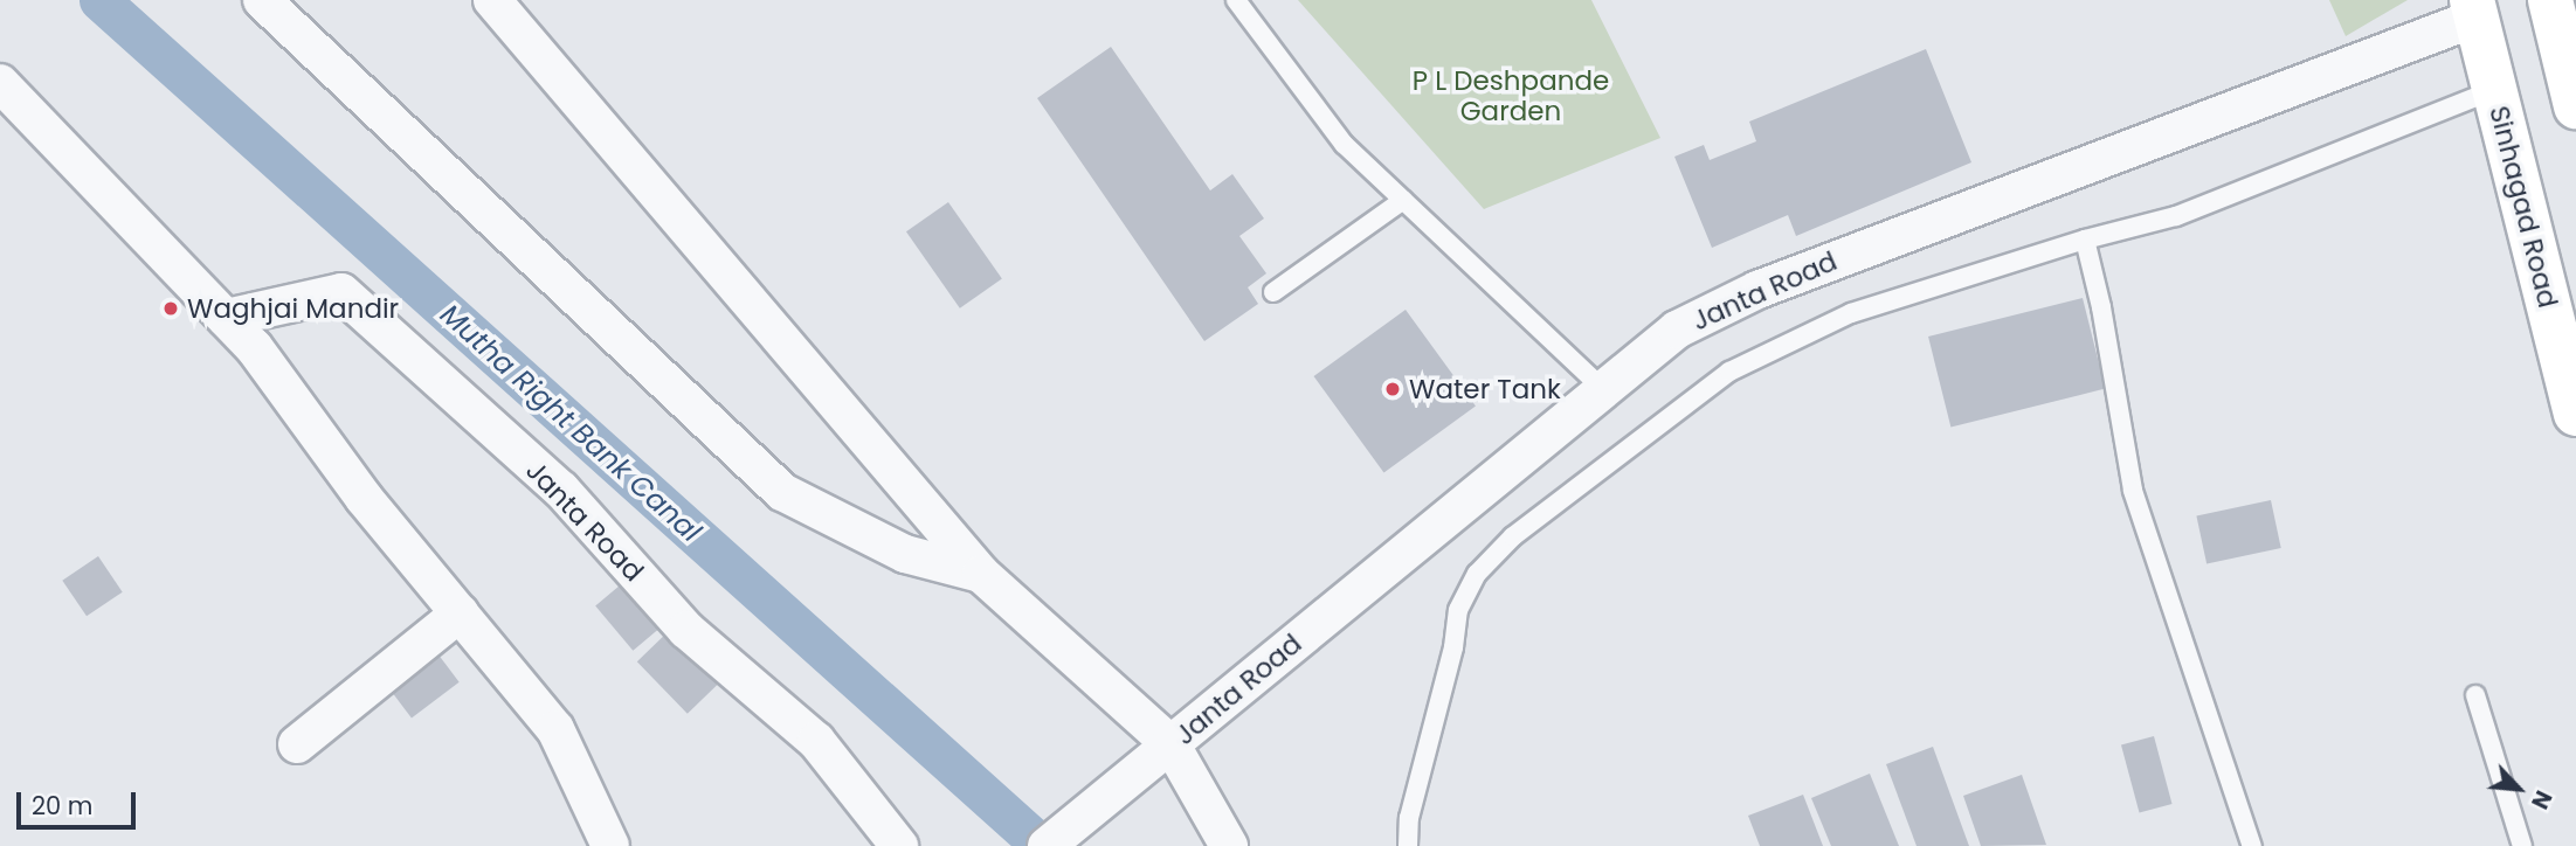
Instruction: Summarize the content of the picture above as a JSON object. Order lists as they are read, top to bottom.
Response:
{
  "streets": {
    "main road": ["Sinhagad Road"],
    "street": ["Janta Road"]
  },
  "crossings": [
    ["Sinhagad Road", "Janta Road"]
  ],
  "water": ["Mutha Right Bank Canal"],
  "parks": ["P L Deshpande Garden"],
  "places": ["Waghjai Mandir", "Water Tank"],
  "scale_bar": "20 m",
  "north": "bottom right"
}
